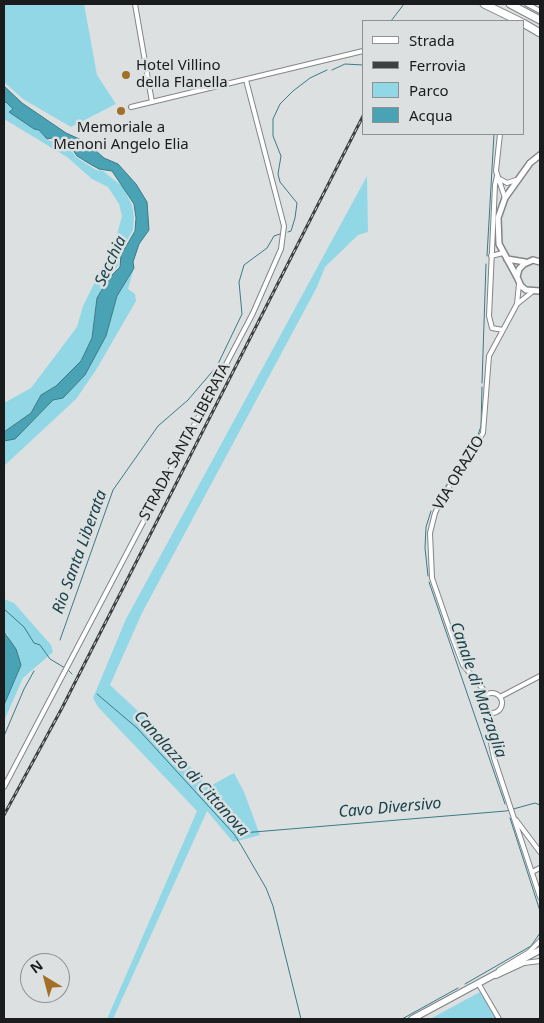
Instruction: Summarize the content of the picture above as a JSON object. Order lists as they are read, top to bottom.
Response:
{
  "streets": {
    "street": ["STRADA SANTA LIBERATA", "VIA ORAZIO"]
  },
  "water": [
    "Secchia",
    "Rio Santa Liberata",
    "Canale di Marzaglia",
    "Canalazzo di Cittanova",
    "Cavo Diversivo"
  ],
  "places": ["Hotel Villino della Flanella", "Memoriale a Menoni Angelo Elia"],
  "legend": [
    "Strada",
    "Ferrovia",
    "Parco",
    "Acqua"
  ],
  "north": "top left"
}
